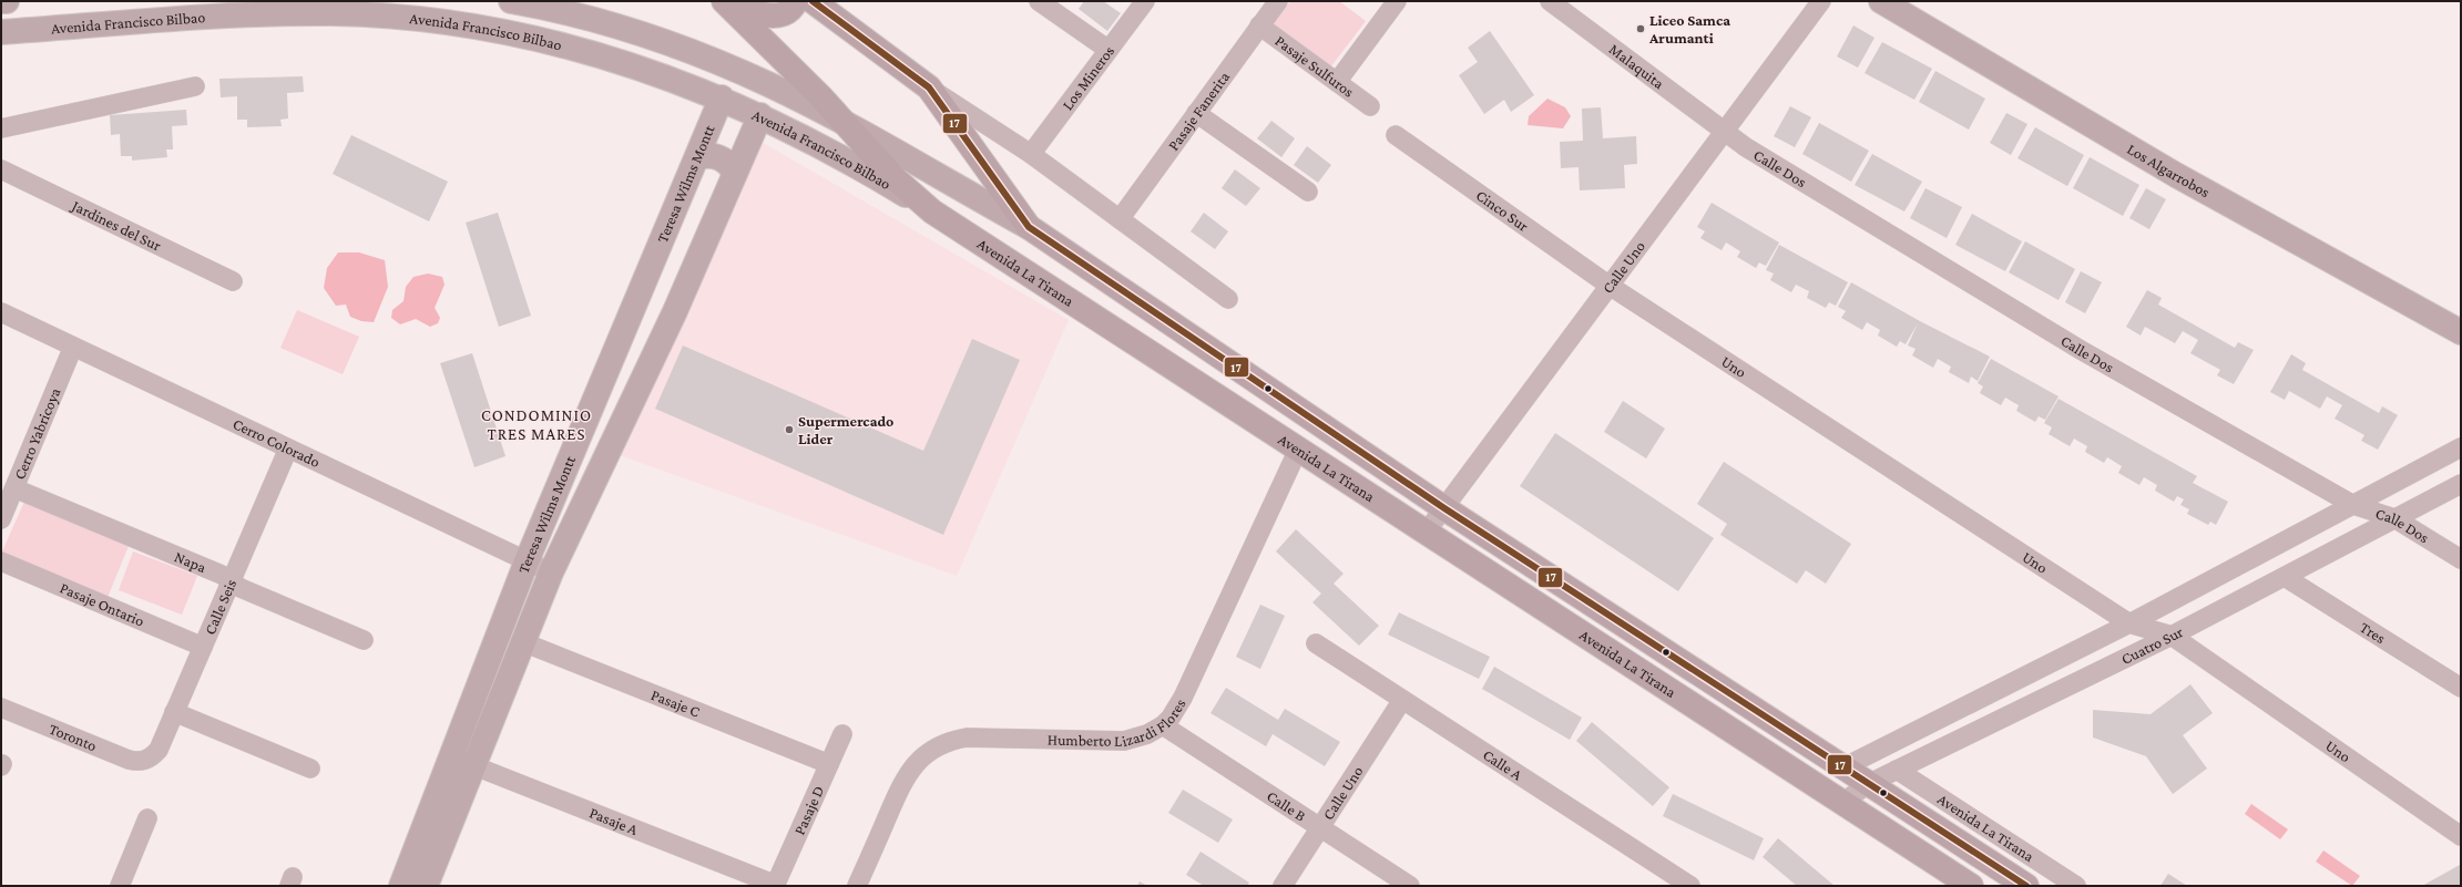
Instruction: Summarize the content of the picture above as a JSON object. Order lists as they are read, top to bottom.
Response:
{
  "streets": {
    "highway": ["Avenida La Tirana"],
    "street": [
      "Avenida Francisco Bilbao",
      "Pasaje Sulfuros",
      "Malaquita",
      "Los Mineros",
      "Pasaje Fanerita",
      "Calle Dos",
      "Los Algarrobos",
      "Teresa Wilms Montt",
      "Cinco Sur",
      "Jardines del Sur",
      "Calle Uno",
      "Uno",
      "Cerro Yabricoya",
      "Cerro Colorado",
      "Napa",
      "Pasaje Ontario",
      "Calle Seis",
      "Tres",
      "Cuatro Sur",
      "Pasaje C",
      "Humberto Lizardi Flores",
      "Toronto",
      "Calle A",
      "Calle B",
      "Pasaje D",
      "Pasaje A"
    ]
  },
  "crossings": [
    ["Avenida Francisco Bilbao", "Teresa Wilms Montt"],
    ["Avenida Francisco Bilbao", "Avenida La Tirana"],
    ["Pasaje Sulfuros", "Pasaje Fanerita"],
    ["Malaquita", "Calle Dos"],
    ["Malaquita", "Calle Uno"],
    ["Los Mineros", "Avenida La Tirana"],
    ["Pasaje Fanerita", "Avenida La Tirana"],
    ["Calle Dos", "Calle Uno"],
    ["Calle Dos", "Cuatro Sur"],
    ["Teresa Wilms Montt", "Cerro Colorado"],
    ["Teresa Wilms Montt", "Pasaje C"],
    ["Teresa Wilms Montt", "Pasaje A"],
    ["Cinco Sur", "Calle Uno"],
    ["Cinco Sur", "Uno"],
    ["Calle Uno", "Avenida La Tirana"],
    ["Calle Uno", "Uno"],
    ["Calle Uno", "Calle A"],
    ["Calle Uno", "Calle B"],
    ["Avenida La Tirana", "Cuatro Sur"],
    ["Avenida La Tirana", "Humberto Lizardi Flores"],
    ["Uno", "Cuatro Sur"],
    ["Cerro Yabricoya", "Cerro Colorado"],
    ["Cerro Yabricoya", "Napa"],
    ["Cerro Colorado", "Calle Seis"],
    ["Napa", "Calle Seis"],
    ["Pasaje Ontario", "Calle Seis"],
    ["Calle Seis", "Toronto"],
    ["Tres", "Cuatro Sur"],
    ["Pasaje C", "Pasaje D"],
    ["Humberto Lizardi Flores", "Calle B"],
    ["Pasaje D", "Pasaje A"]
  ],
  "districts": ["CONDOMINIO TRES MARES"],
  "places": ["Liceo Samca Arumanti", "Supermercado Lider"],
  "lines": ["transit line 17"]
}
